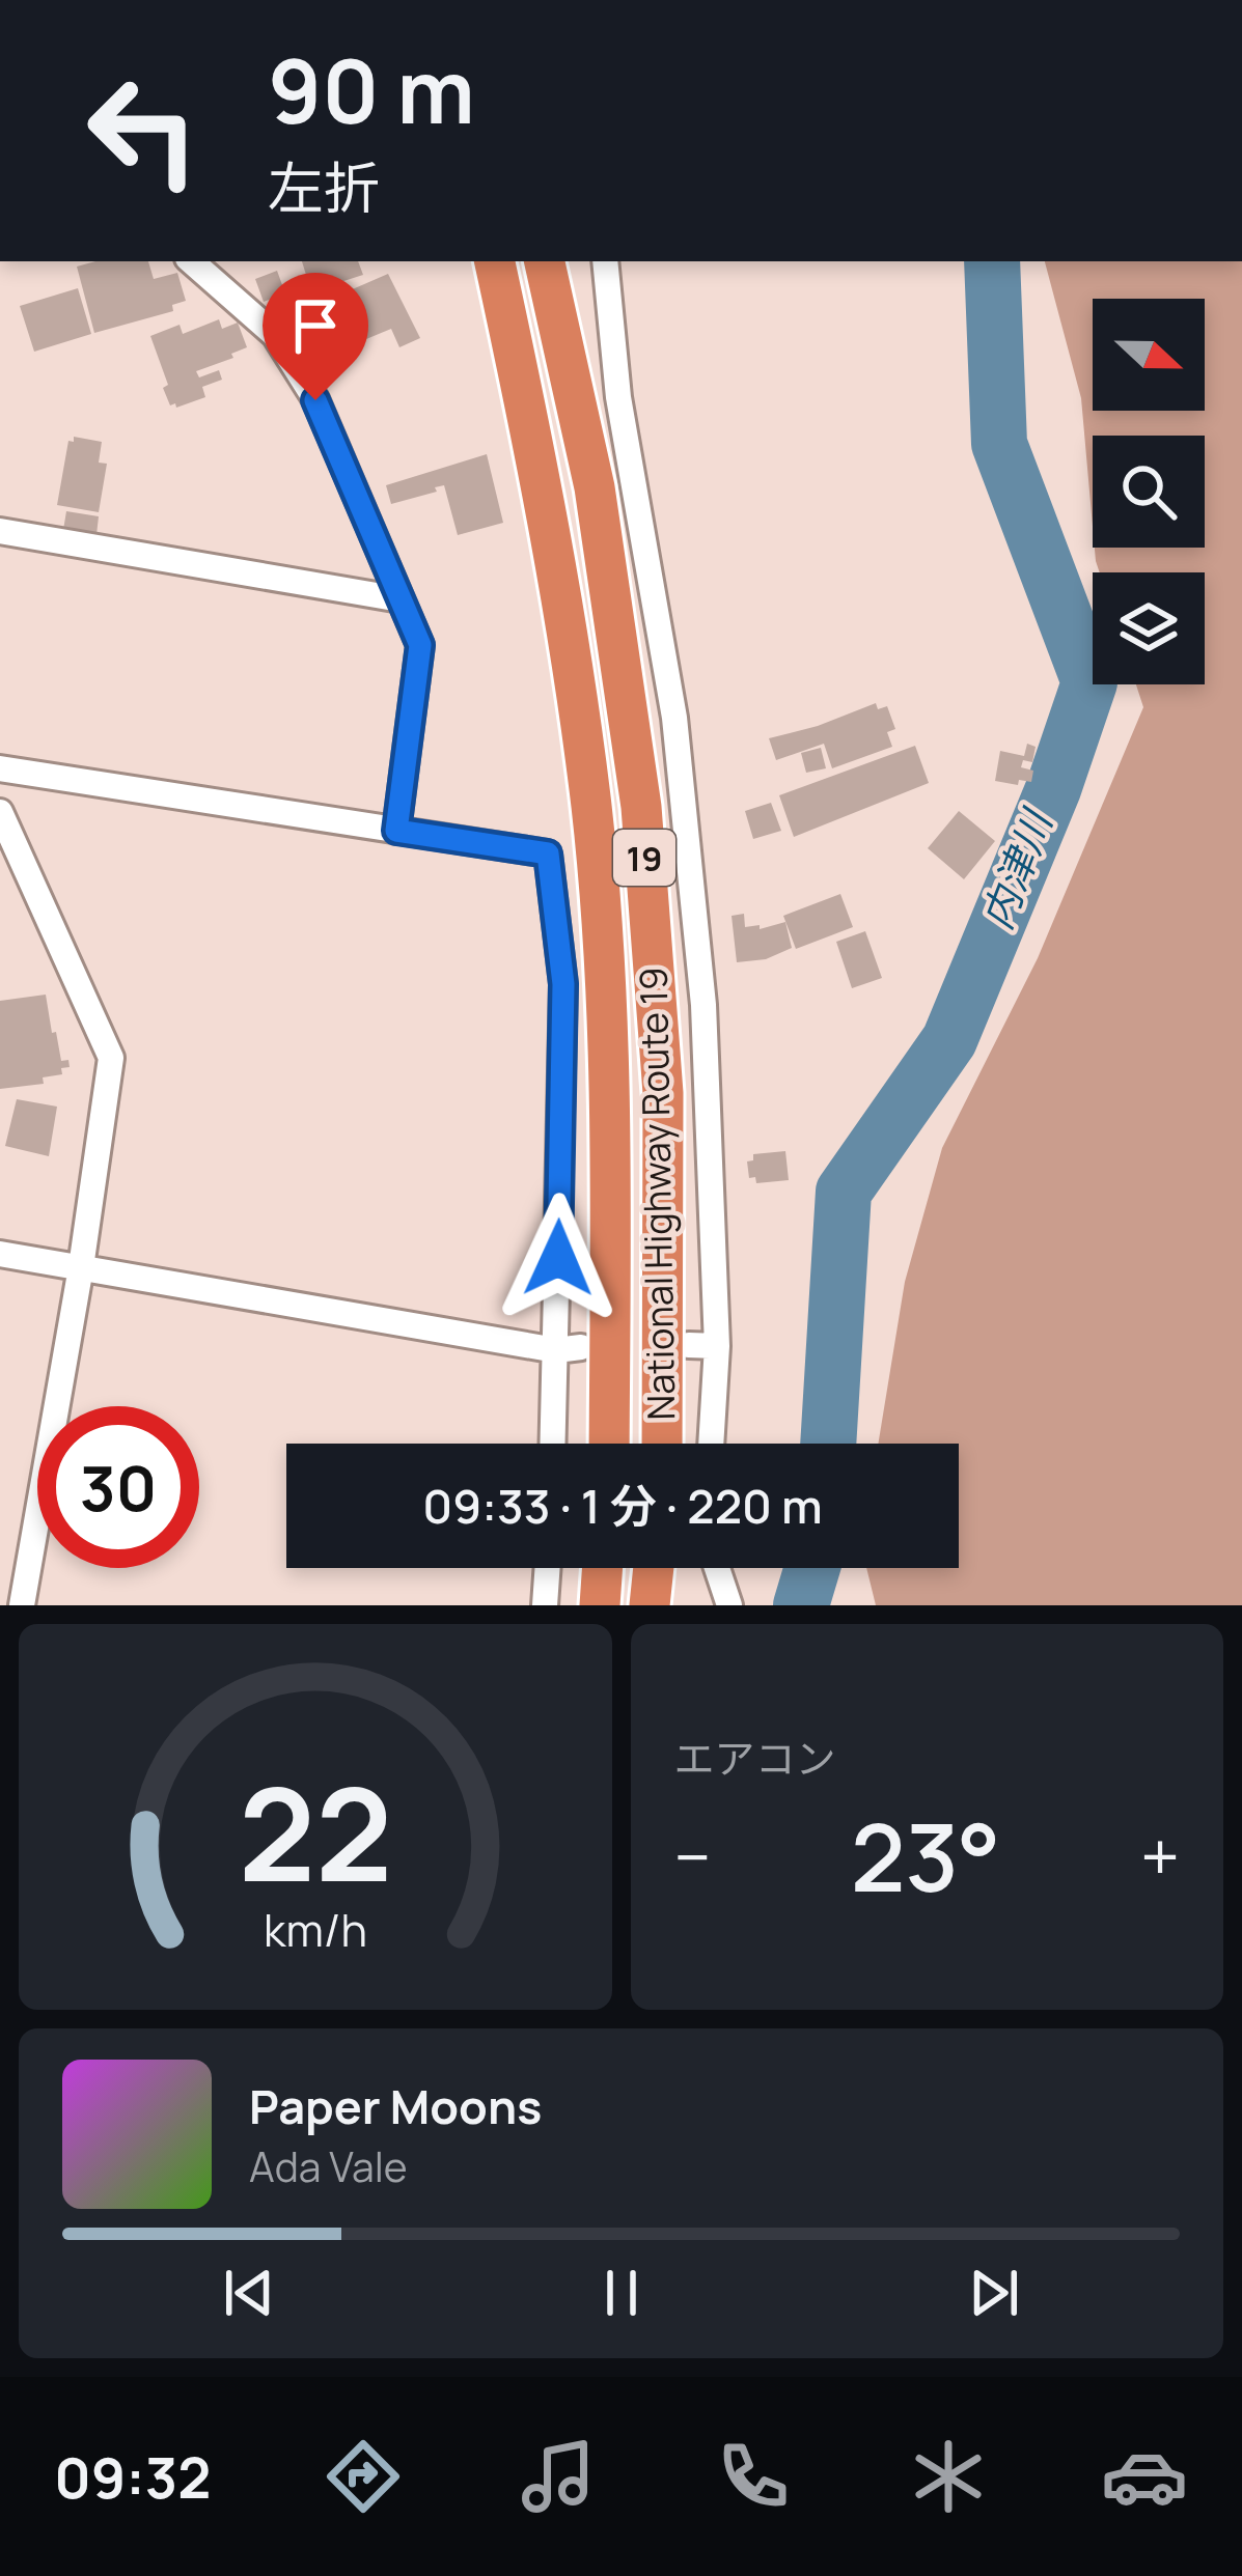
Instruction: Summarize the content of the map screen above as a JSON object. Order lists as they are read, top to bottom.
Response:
{
  "streets": {
    "highway": ["19", "National Highway Route 19"]
  },
  "water": ["内津川"],
  "north": "right",
  "page": {
    "turn": ["90 m", "左折"],
    "limit": "30",
    "trip": "09:33 · 1 分 · 220 m",
    "tile": "エアコン",
    "heat": ["−", "23°", "+"],
    "song": ["Paper Moons", "Ada Vale"],
    "tabs": "09:32",
    "gauge": ["22", "km/h"]
  }
}
